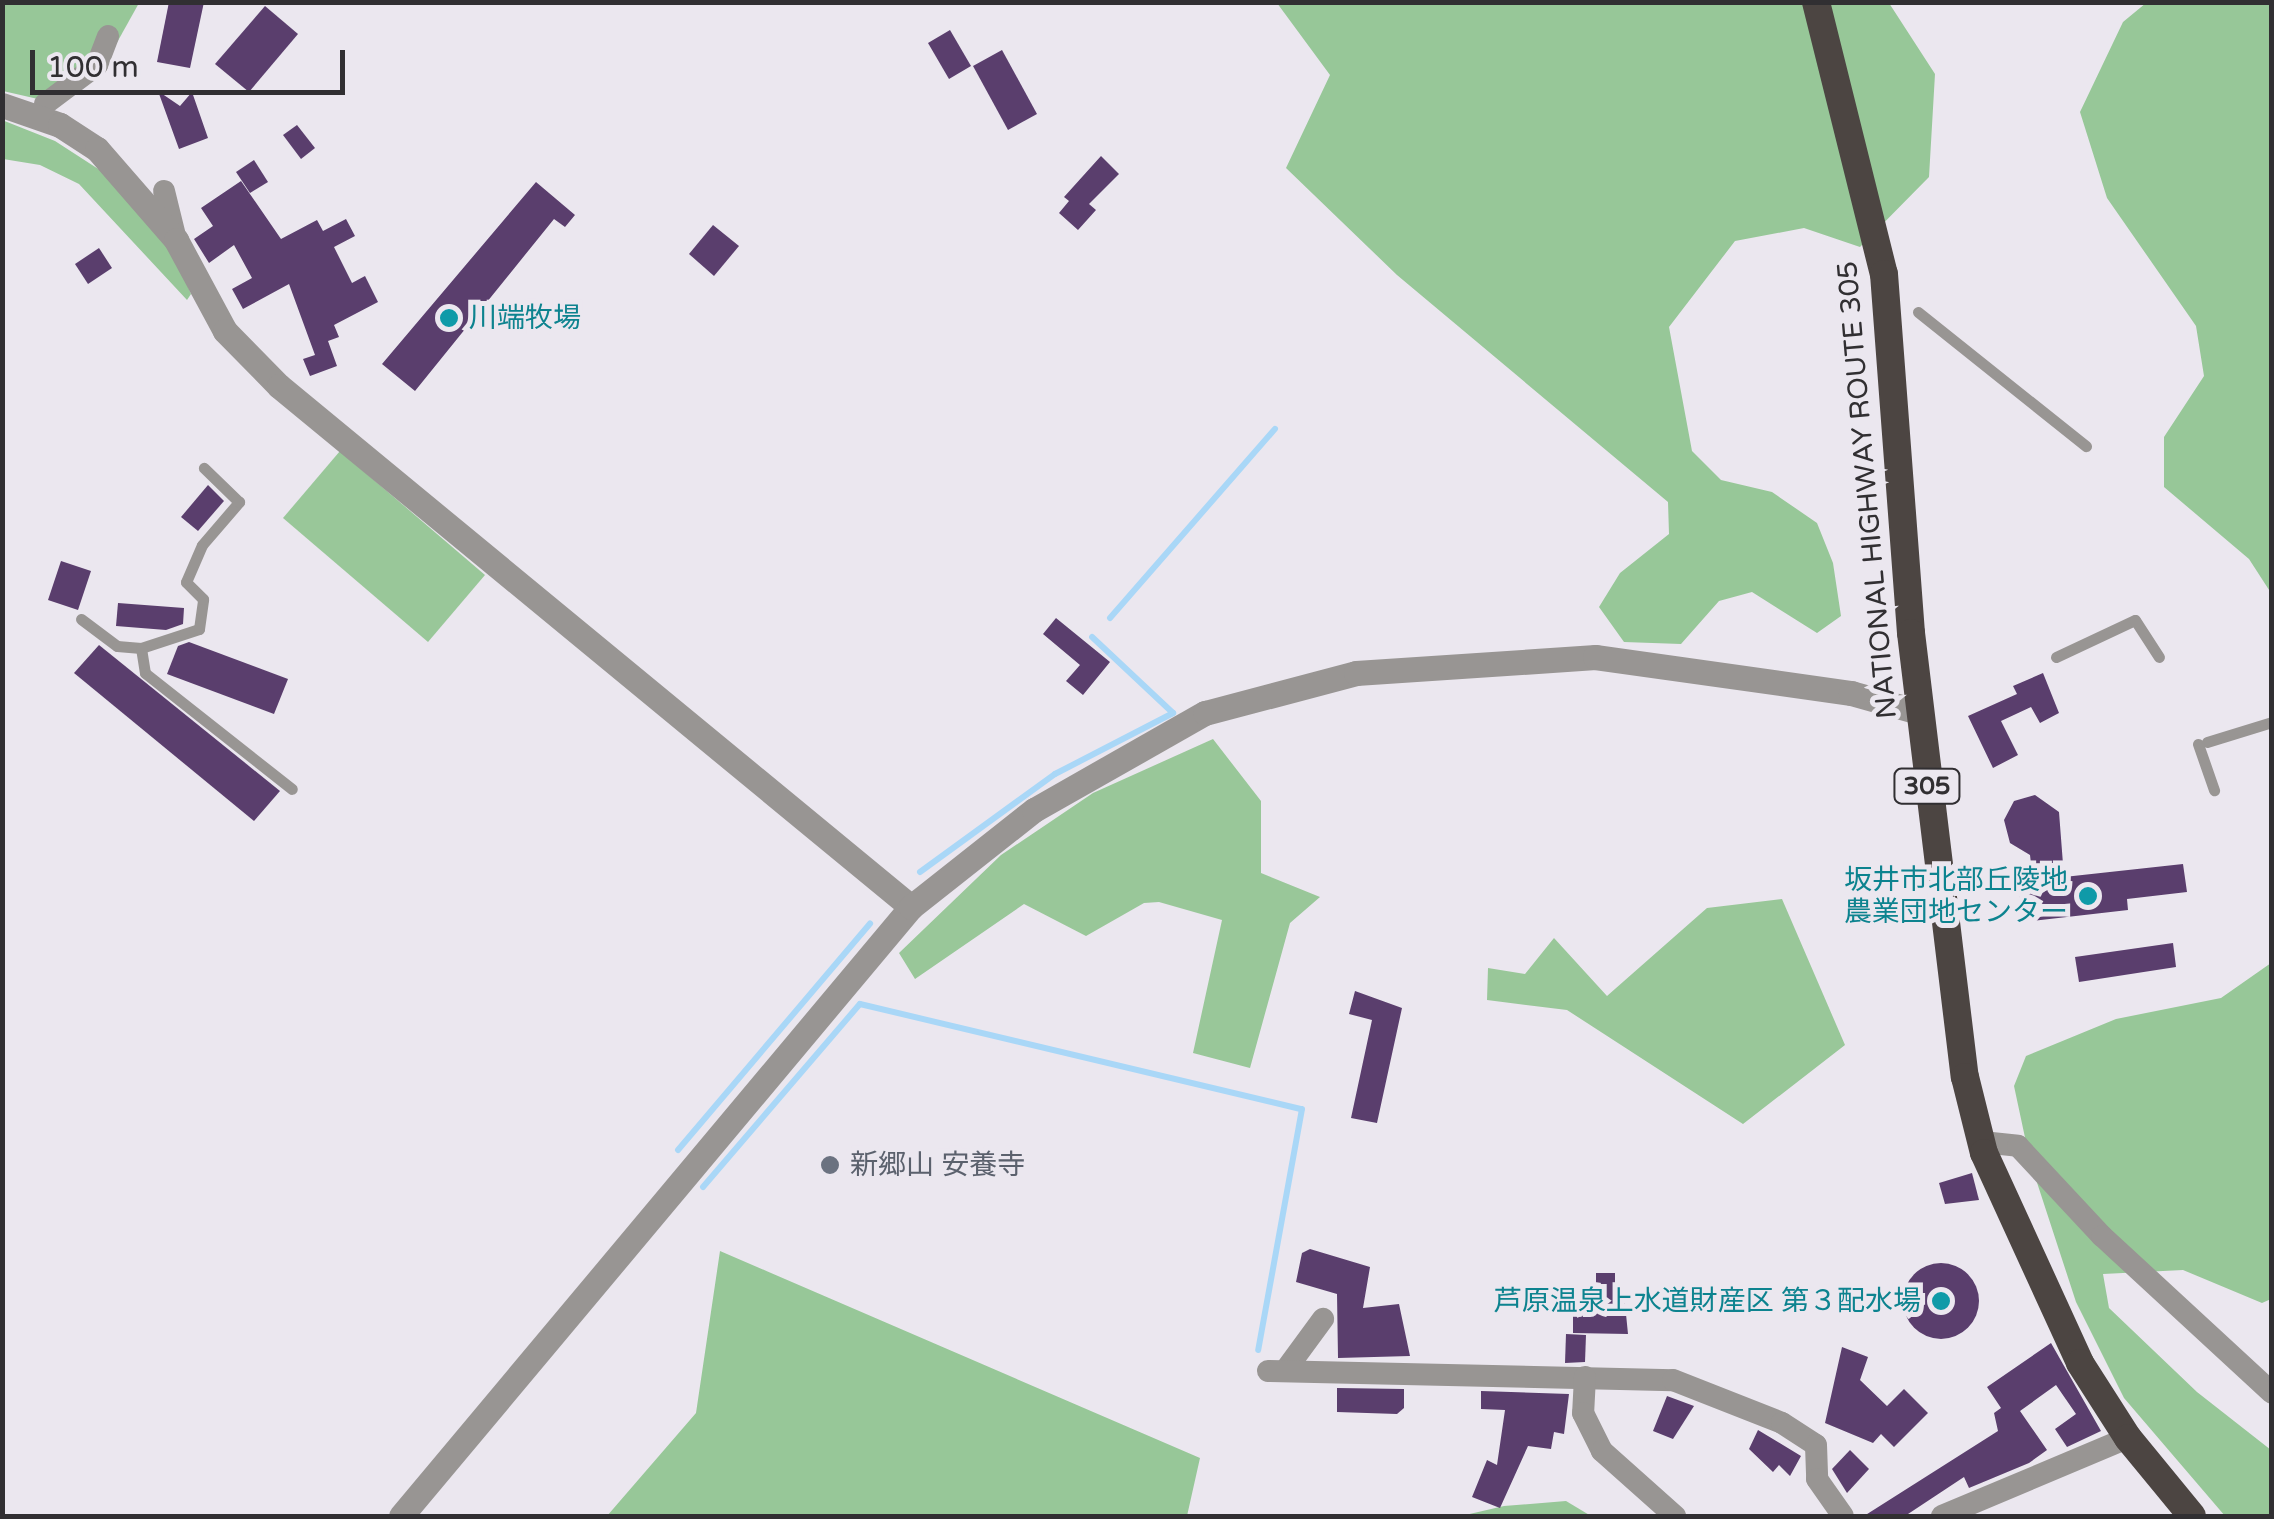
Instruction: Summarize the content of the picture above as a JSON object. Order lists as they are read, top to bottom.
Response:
{
  "streets": {
    "highway": ["NATIONAL HIGHWAY ROUTE 305", "305"]
  },
  "places": [
    "川端牧場",
    "坂井市北部丘陵地 農業団地センター",
    "新郷山 安養寺",
    "芦原温泉上水道財産区 第３配水場"
  ],
  "scale_bar": "100 m"
}
